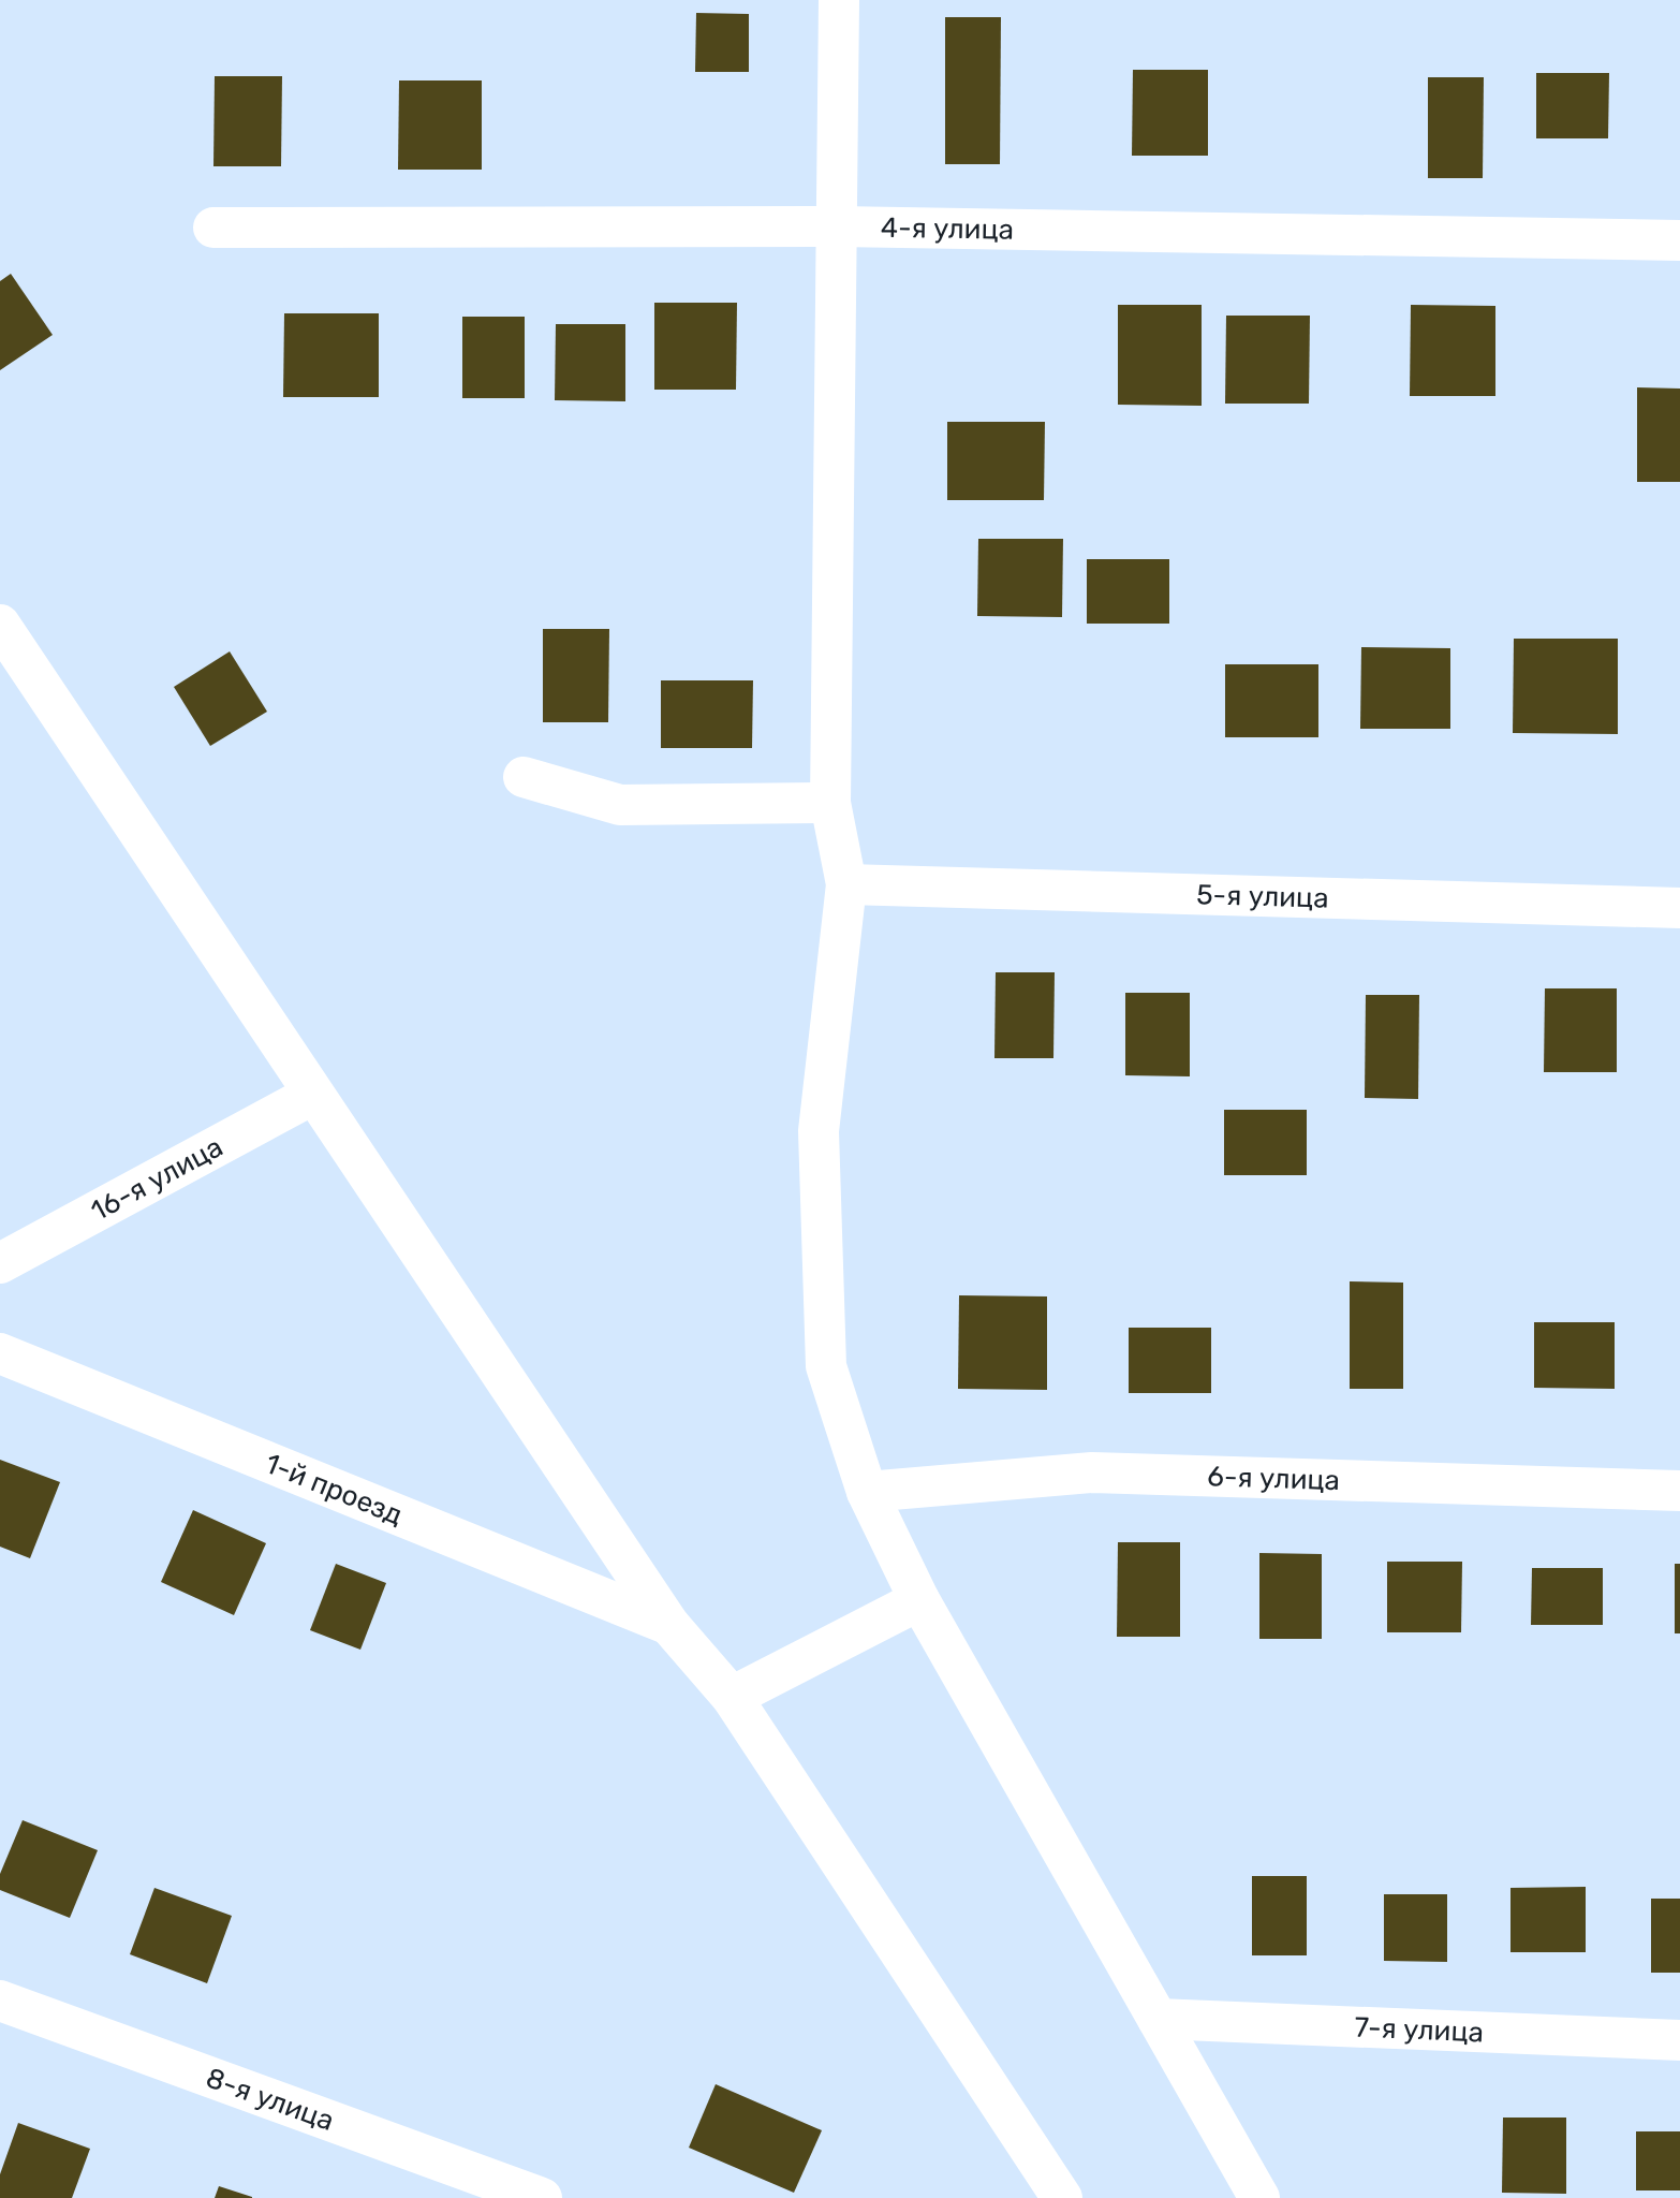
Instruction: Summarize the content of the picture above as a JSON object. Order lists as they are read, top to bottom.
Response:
{
  "streets": {
    "street": [
      "4-я улица",
      "5-я улица",
      "16-я улица",
      "6-я улица",
      "1-й проезд",
      "7-я улица",
      "8-я улица"
    ]
  }
}
